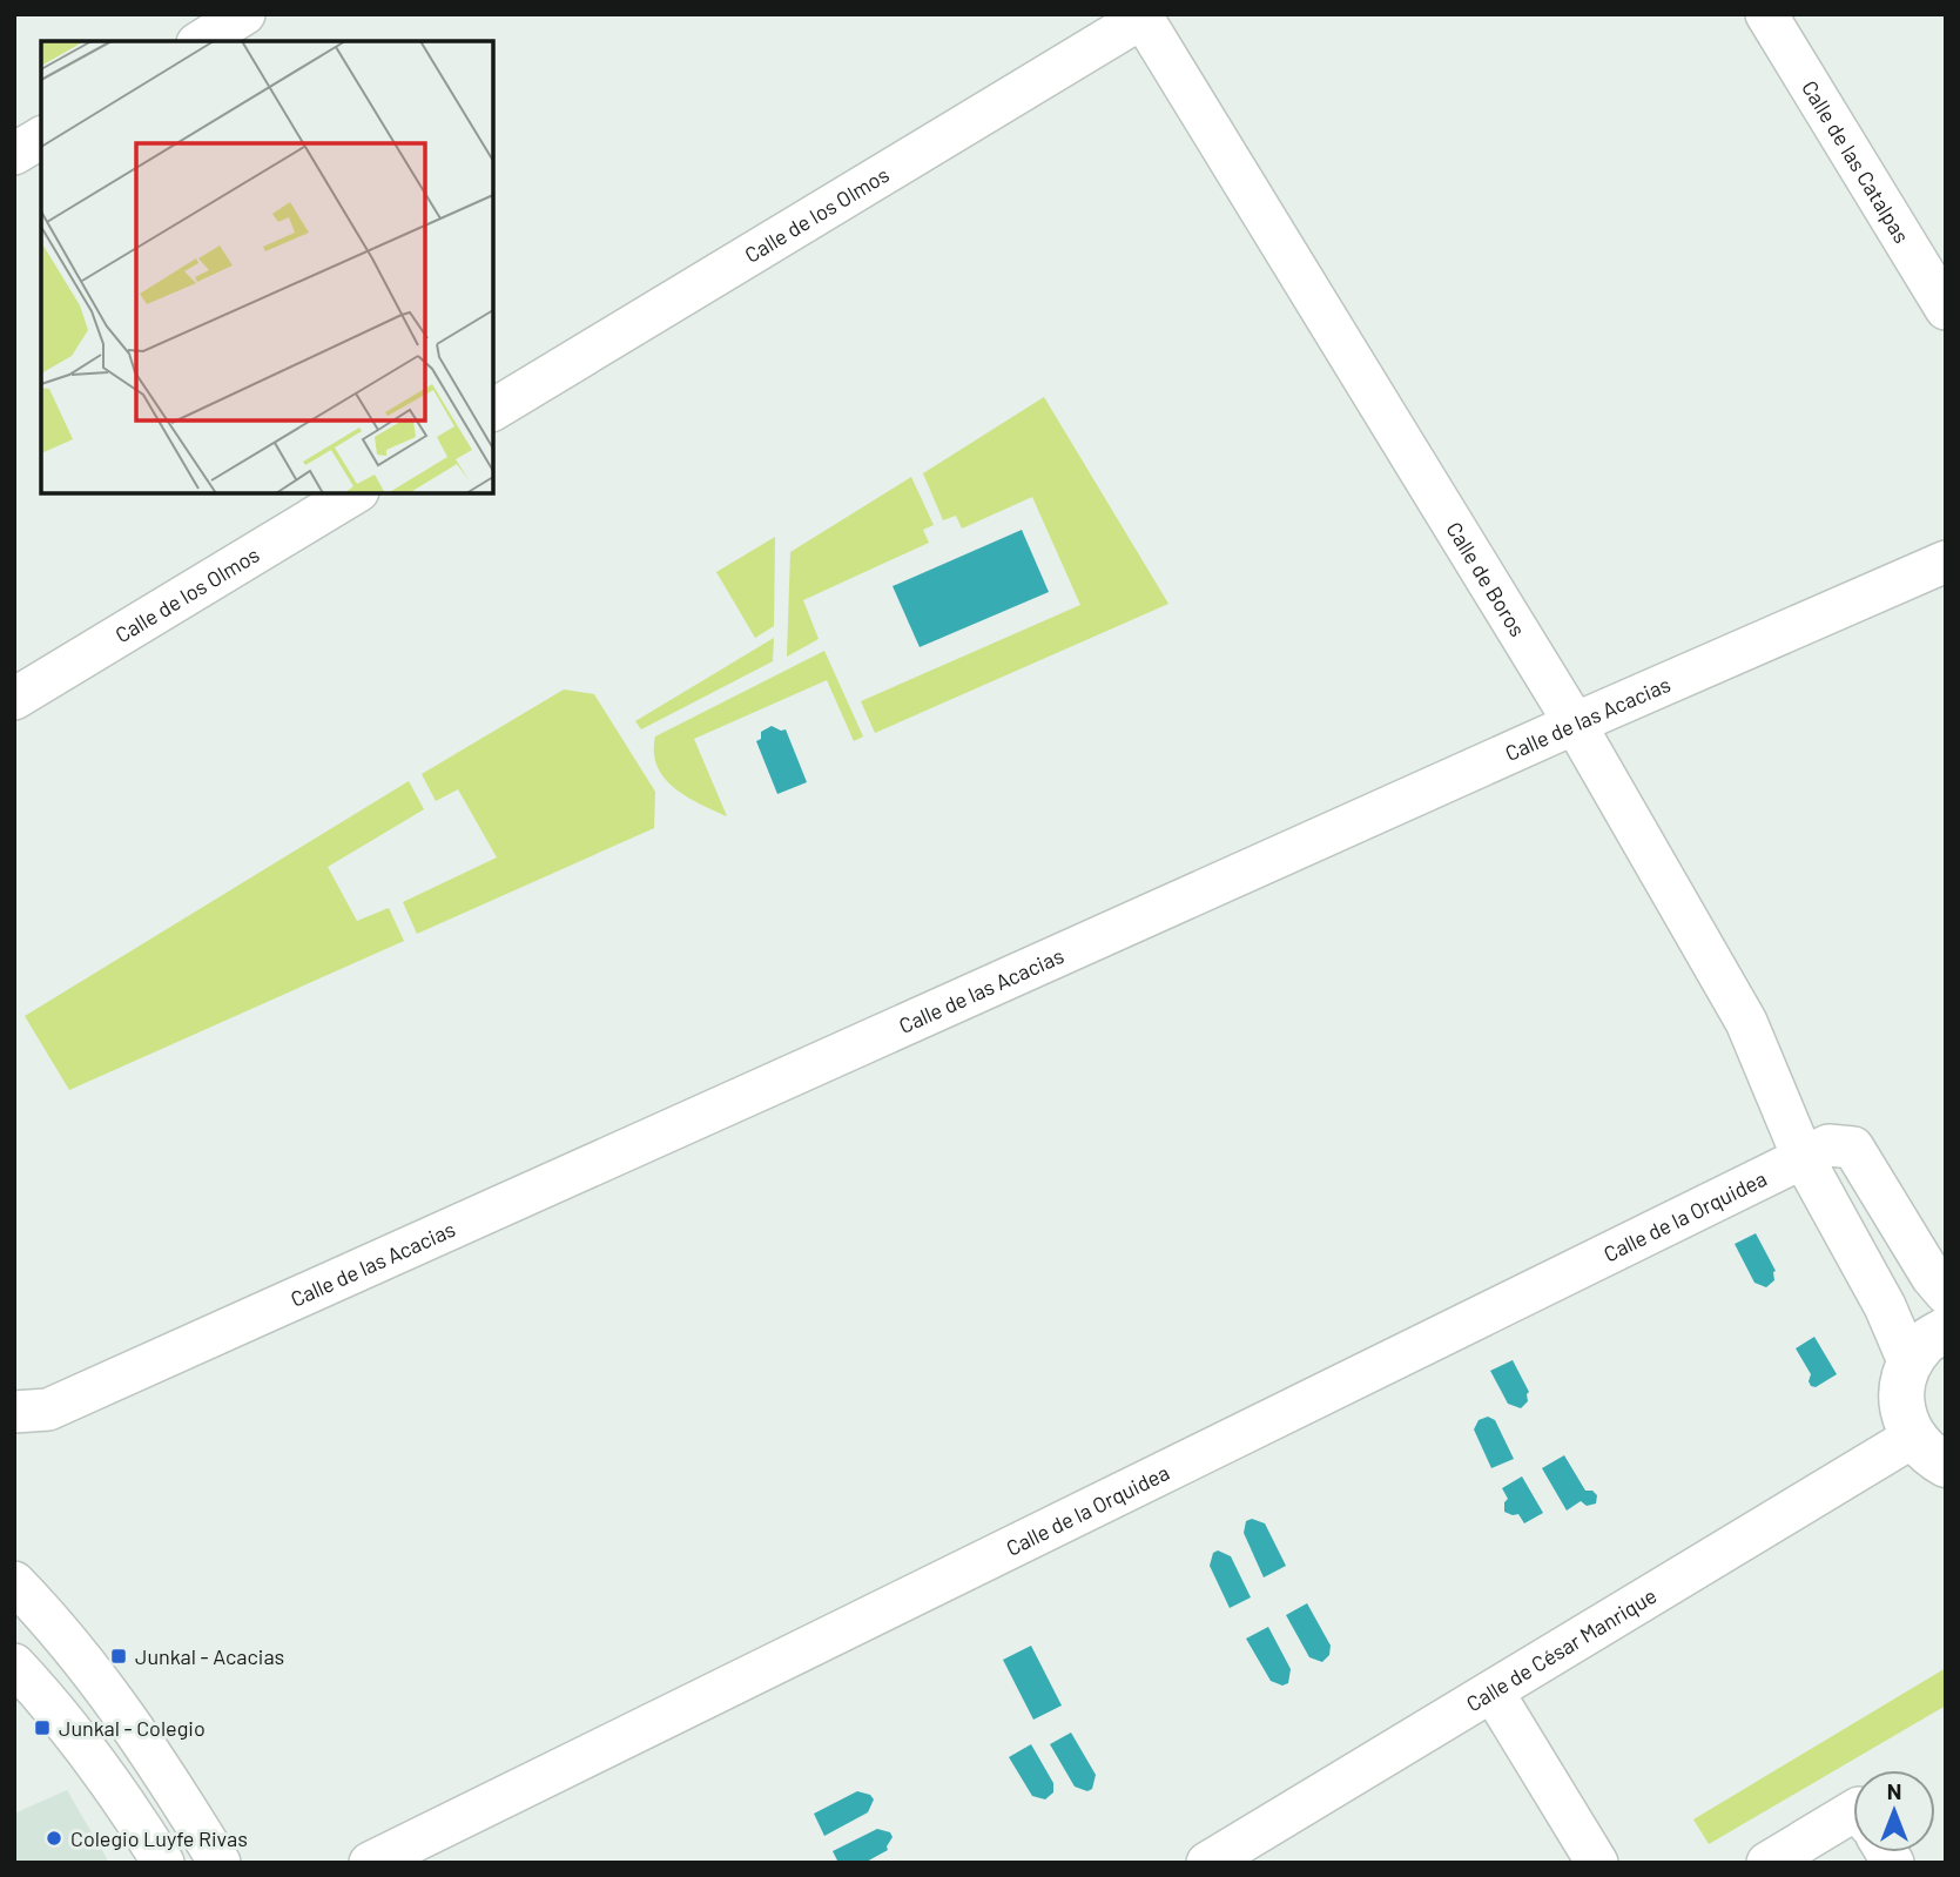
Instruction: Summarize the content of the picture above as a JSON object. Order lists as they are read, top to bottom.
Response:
{
  "streets": {
    "street": [
      "Calle de las Catalpas",
      "Calle de los Olmos",
      "Calle de Boros",
      "Calle de las Acacias",
      "Calle de la Orquidea",
      "Calle de César Manrique"
    ]
  },
  "crossings": [
    ["Calle de los Olmos", "Calle de Boros"],
    ["Calle de Boros", "Calle de las Acacias"],
    ["Calle de Boros", "Calle de la Orquidea"]
  ],
  "places": {
    "transit": ["Junkal - Acacias", "Junkal - Colegio"],
    "other": ["Colegio Luyfe Rivas"]
  },
  "north": "top"
}
